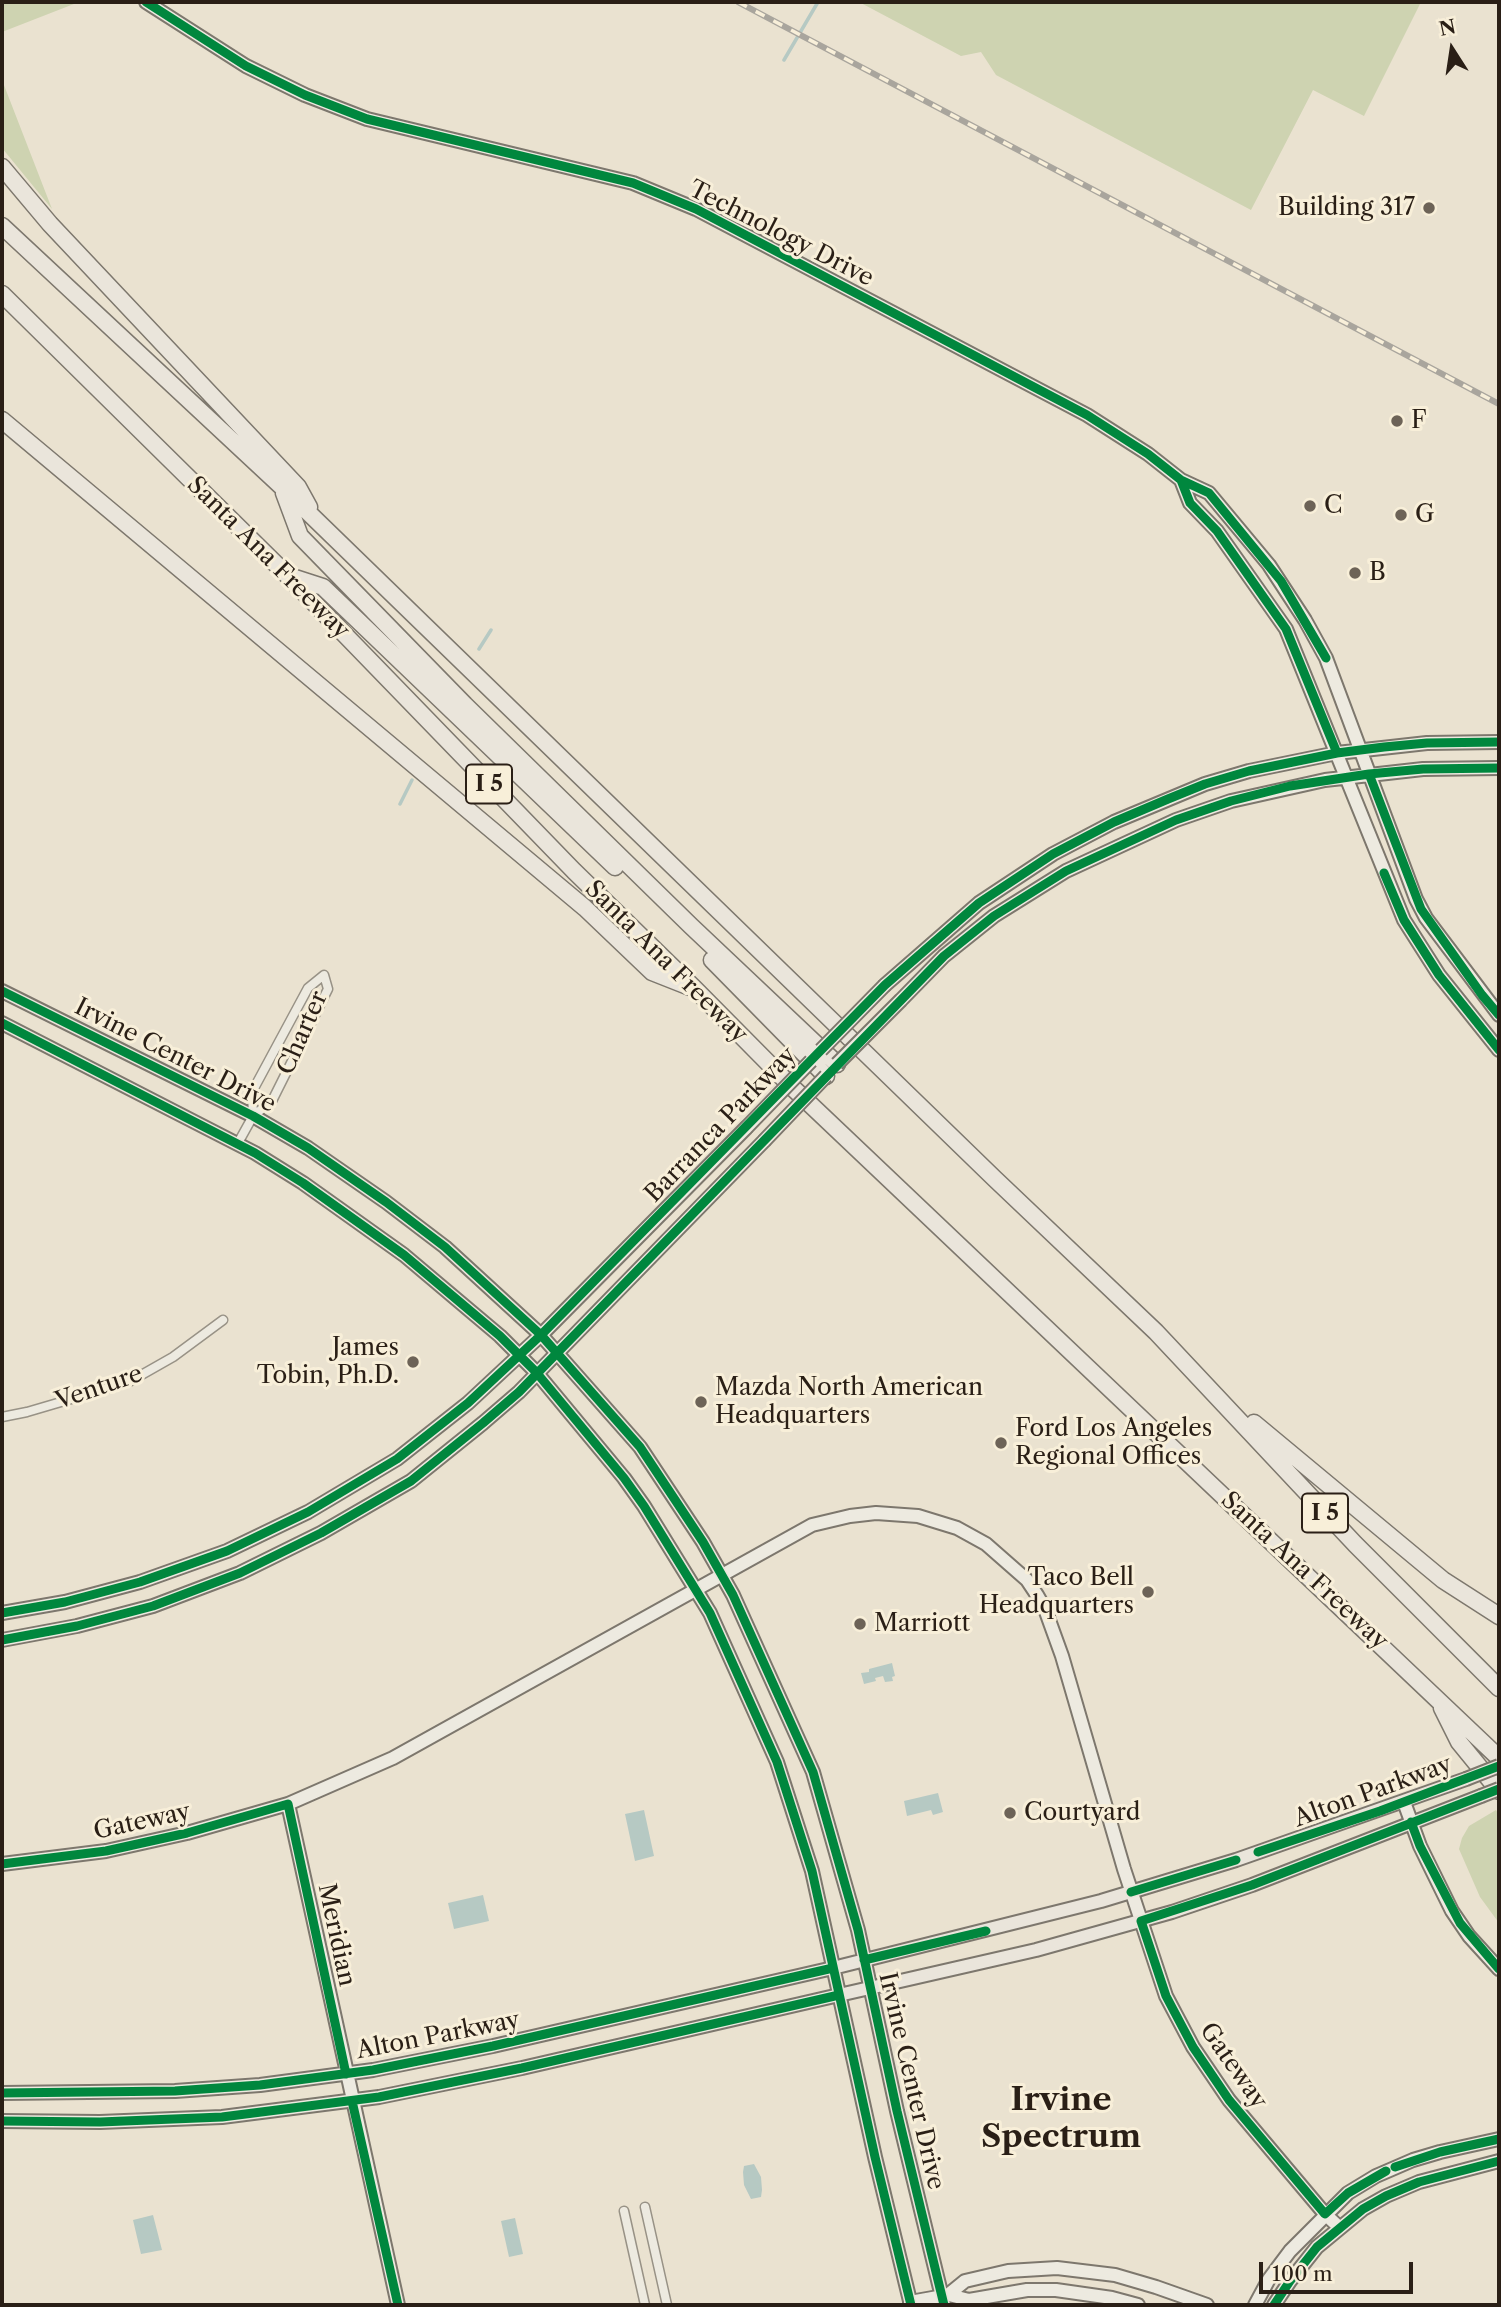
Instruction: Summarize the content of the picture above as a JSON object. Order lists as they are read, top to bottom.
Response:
{
  "streets": {
    "highway": ["Santa Ana Freeway", "I 5"],
    "main road": ["Irvine Center Drive", "Alton Parkway"],
    "street": [
      "Technology Drive",
      "Charter",
      "Barranca Parkway",
      "Venture",
      "Gateway",
      "Meridian"
    ]
  },
  "crossings": [
    ["Technology Drive", "Barranca Parkway"],
    ["Charter", "Irvine Center Drive"],
    ["Irvine Center Drive", "Barranca Parkway"],
    ["Irvine Center Drive", "Alton Parkway"],
    ["Irvine Center Drive", "Gateway"],
    ["Alton Parkway", "Gateway"],
    ["Alton Parkway", "Meridian"],
    ["Gateway", "Meridian"]
  ],
  "districts": ["Irvine Spectrum"],
  "places": [
    "Building 317",
    "F",
    "C",
    "G",
    "B",
    "James Tobin, Ph.D.",
    "Mazda North American Headquarters",
    "Ford Los Angeles Regional Offices",
    "Taco Bell Headquarters",
    "Marriott",
    "Courtyard"
  ],
  "scale_bar": "100 m",
  "north": "top"
}
